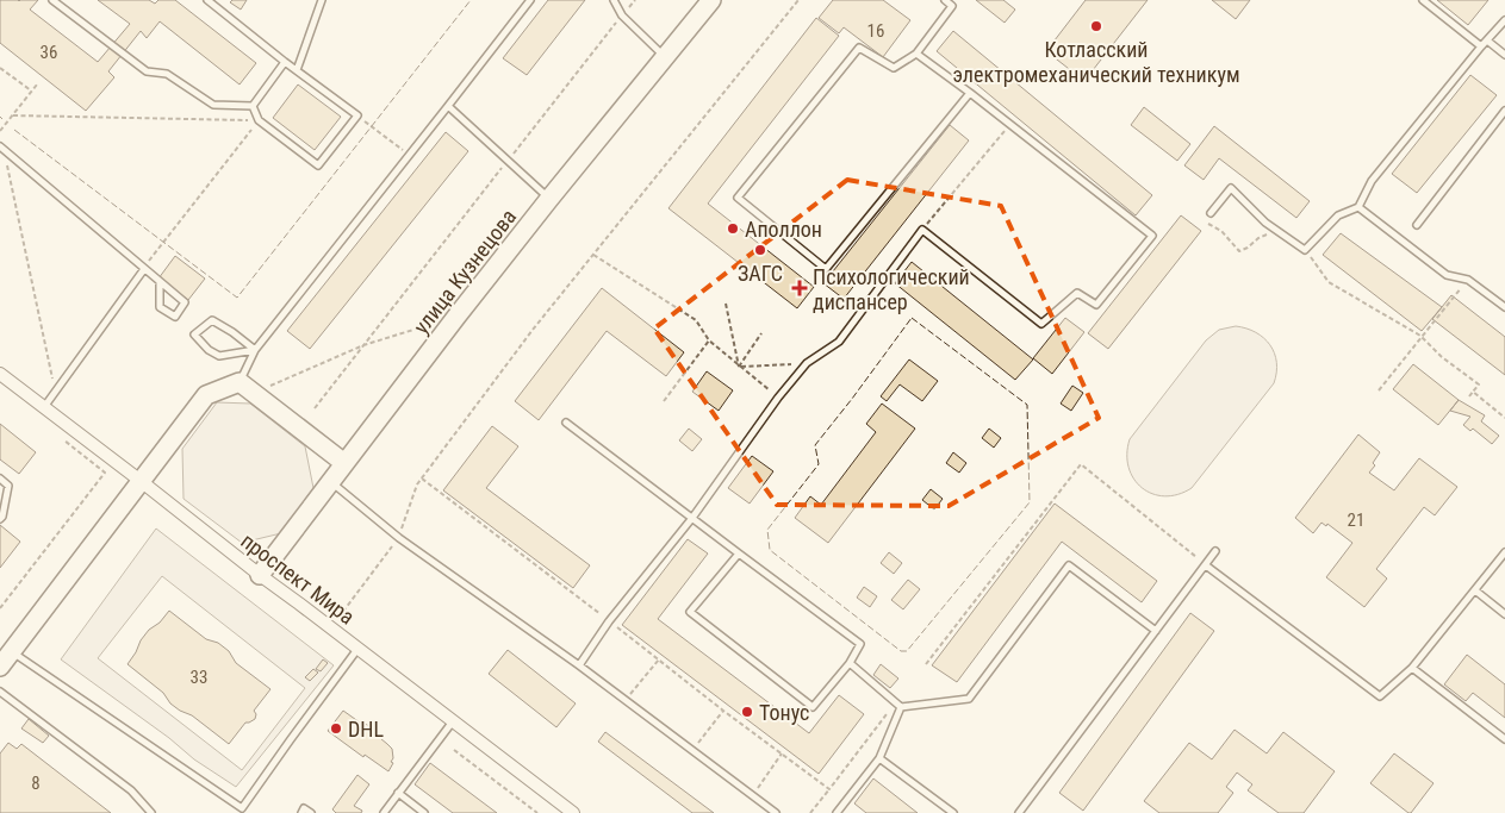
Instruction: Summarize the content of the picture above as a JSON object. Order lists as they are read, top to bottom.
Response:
{
  "streets": {
    "street": ["улица Кузнецова", "проспект Мира"]
  },
  "crossings": [
    ["улица Кузнецова", "проспект Мира"]
  ],
  "places": {
    "other": [
      "Котласский электромеханический техникум",
      "Аполлон",
      "ЗАГС",
      "Тонус",
      "DHL"
    ],
    "health": ["Психологический диспансер"]
  },
  "house_numbers": [
    "16",
    "36",
    "21",
    "33",
    "8"
  ]
}
